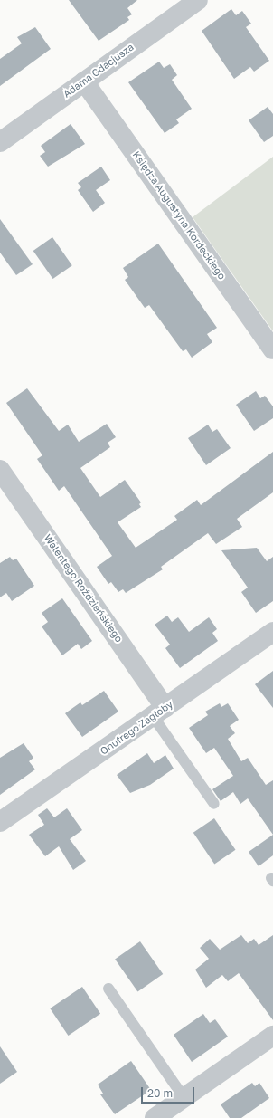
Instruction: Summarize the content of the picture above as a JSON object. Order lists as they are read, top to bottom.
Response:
{
  "streets": {
    "street": [
      "Adama Gdacjusza",
      "Księdza Augustyna Kordeckiego",
      "Walentego Roździeńskiego",
      "Onufrego Zagłoby"
    ]
  },
  "crossings": [
    ["Adama Gdacjusza", "Księdza Augustyna Kordeckiego"],
    ["Walentego Roździeńskiego", "Onufrego Zagłoby"]
  ],
  "scale_bar": "20 m"
}
